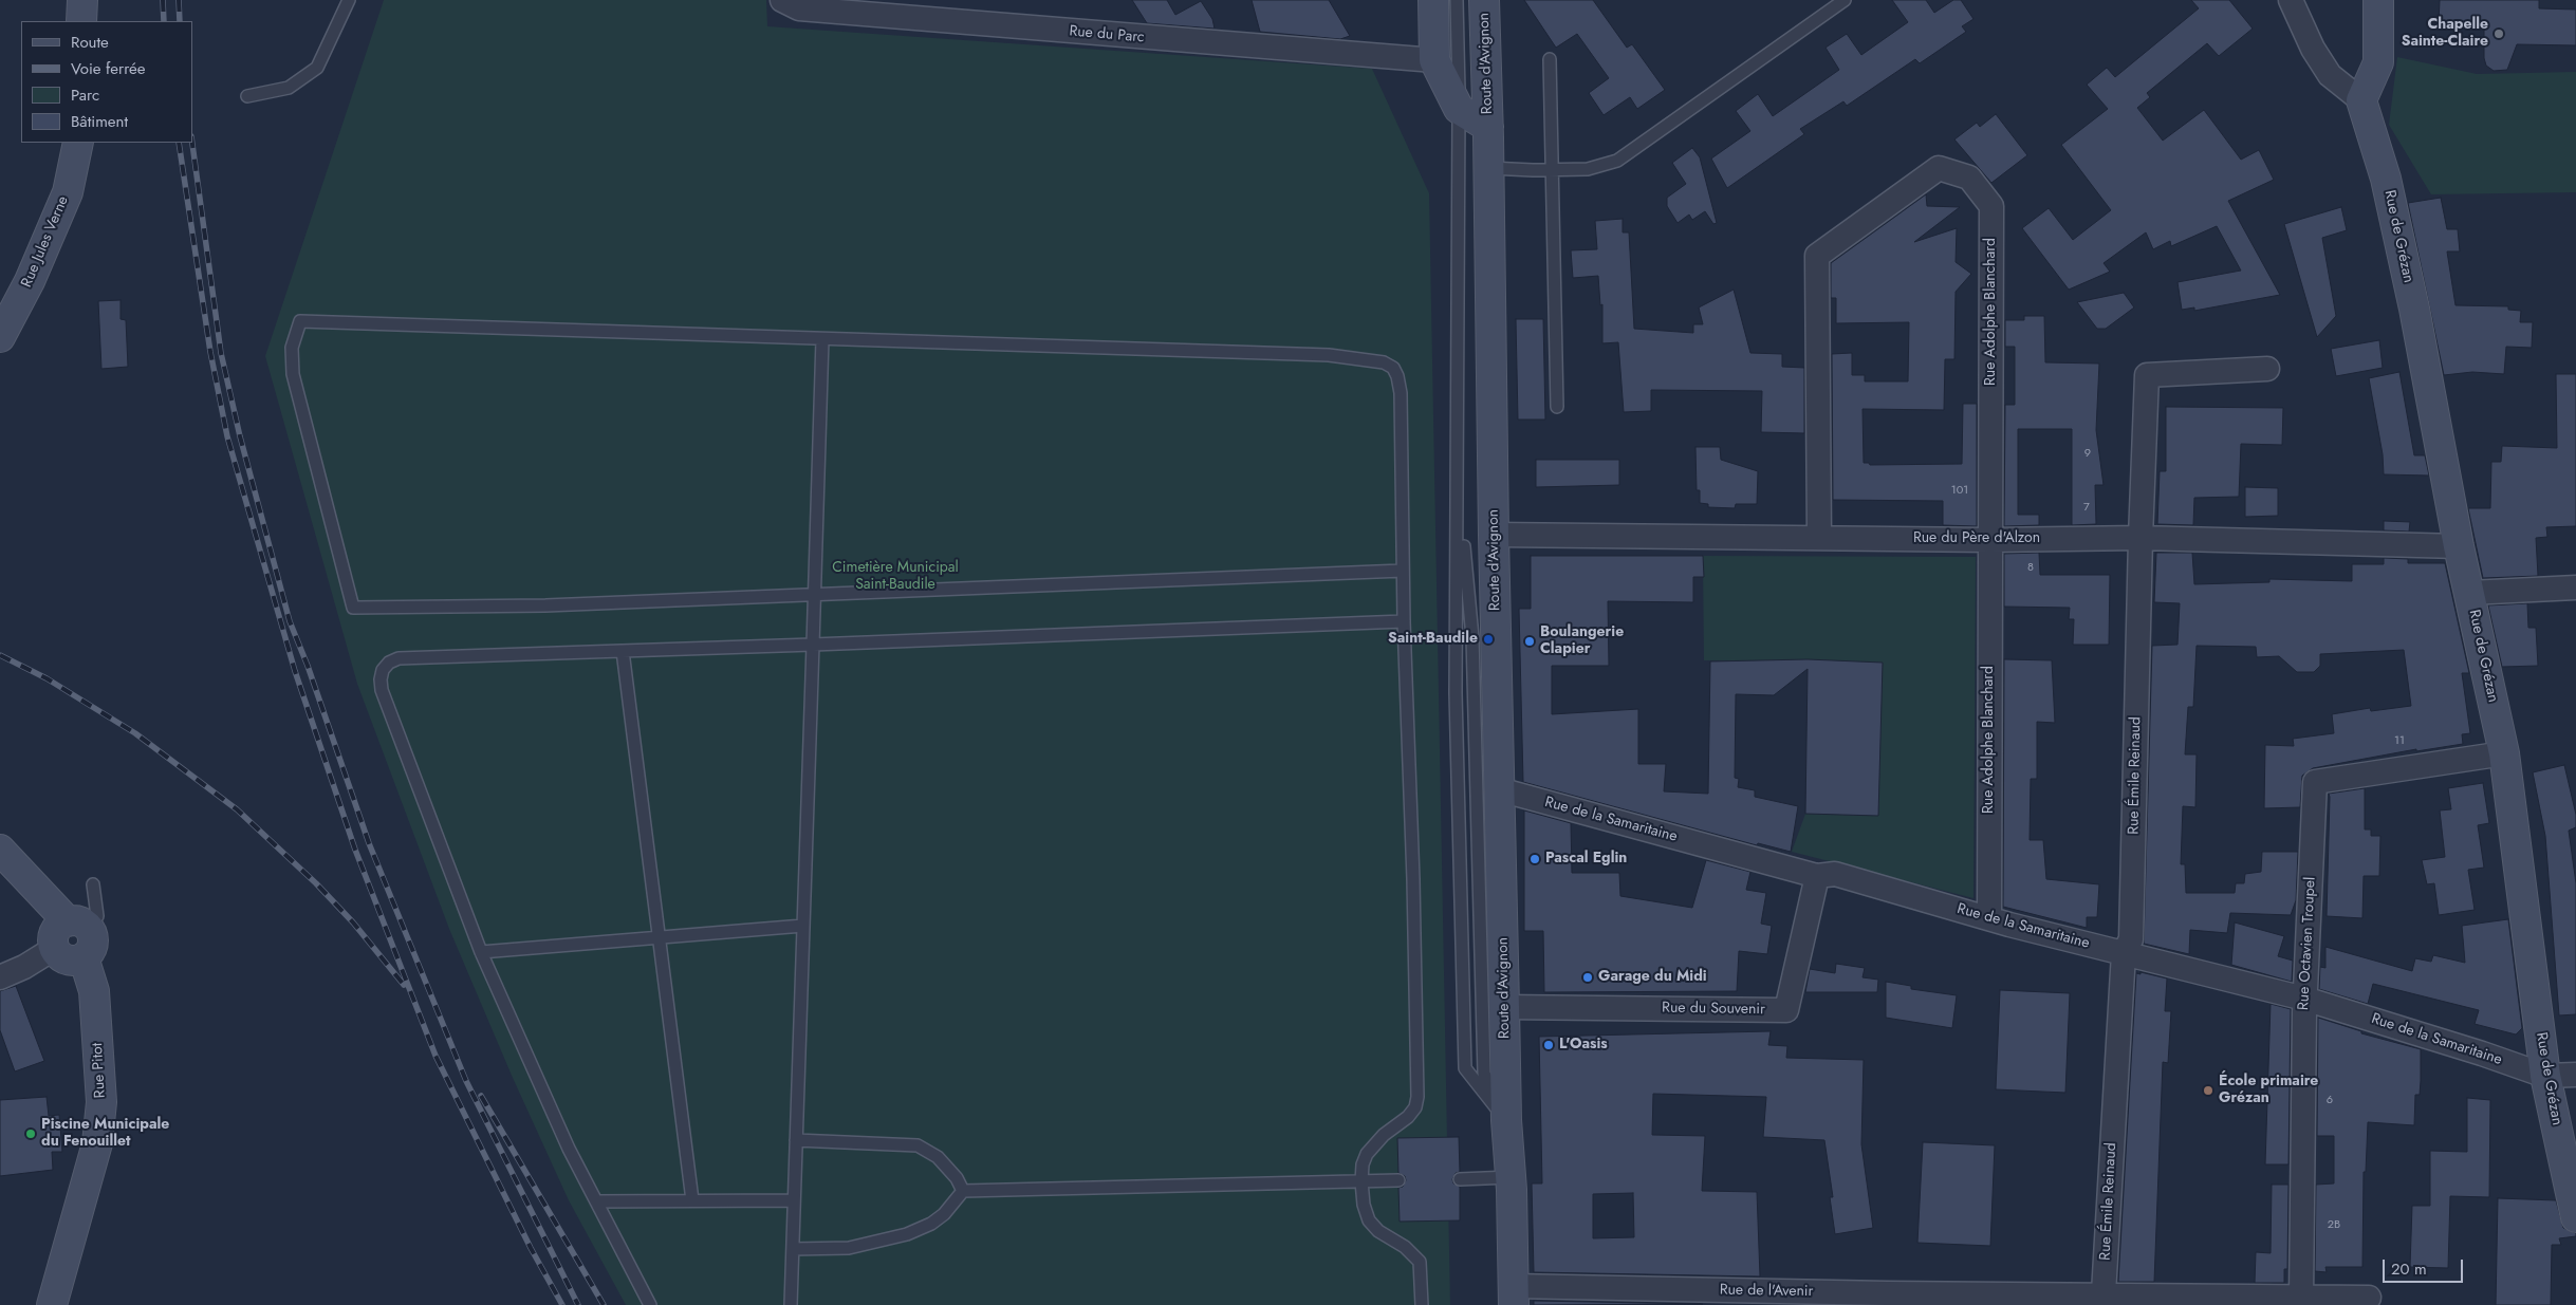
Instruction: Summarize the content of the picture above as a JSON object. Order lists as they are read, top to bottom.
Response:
{
  "streets": {
    "street": [
      "Rue du Parc",
      "Route d'Avignon",
      "Rue de Grézan",
      "Rue Jules Verne",
      "Rue Adolphe Blanchard",
      "Rue du Père d'Alzon",
      "Rue Émile Reinaud",
      "Rue de la Samaritaine",
      "Rue Octavien Troupel",
      "Rue du Souvenir",
      "Rue Pitot",
      "Rue de l'Avenir"
    ]
  },
  "crossings": [
    ["Rue du Parc", "Route d'Avignon"],
    ["Route d'Avignon", "Rue du Père d'Alzon"],
    ["Route d'Avignon", "Rue de la Samaritaine"],
    ["Route d'Avignon", "Rue du Souvenir"],
    ["Route d'Avignon", "Rue de l'Avenir"],
    ["Rue de Grézan", "Rue du Père d'Alzon"],
    ["Rue de Grézan", "Rue de la Samaritaine"],
    ["Rue de Grézan", "Rue Octavien Troupel"],
    ["Rue Adolphe Blanchard", "Rue du Père d'Alzon"],
    ["Rue Adolphe Blanchard", "Rue de la Samaritaine"],
    ["Rue du Père d'Alzon", "Rue Émile Reinaud"],
    ["Rue Émile Reinaud", "Rue de la Samaritaine"],
    ["Rue Émile Reinaud", "Rue de l'Avenir"],
    ["Rue de la Samaritaine", "Rue Octavien Troupel"],
    ["Rue de la Samaritaine", "Rue du Souvenir"],
    ["Rue Octavien Troupel", "Rue de l'Avenir"]
  ],
  "parks": ["Cimetière Municipal Saint-Baudile"],
  "places": [
    "Chapelle Sainte-Claire",
    "Saint-Baudile",
    "Boulangerie Clapier",
    "Pascal Eglin",
    "Garage du Midi",
    "L'Oasis",
    "École primaire Grézan",
    "Piscine Municipale du Fenouillet"
  ],
  "house_numbers": [
    "9",
    "101",
    "7",
    "8",
    "11",
    "6",
    "2B"
  ],
  "legend": [
    "Route",
    "Voie ferrée",
    "Parc",
    "Bâtiment"
  ],
  "scale_bar": "20 m"
}
